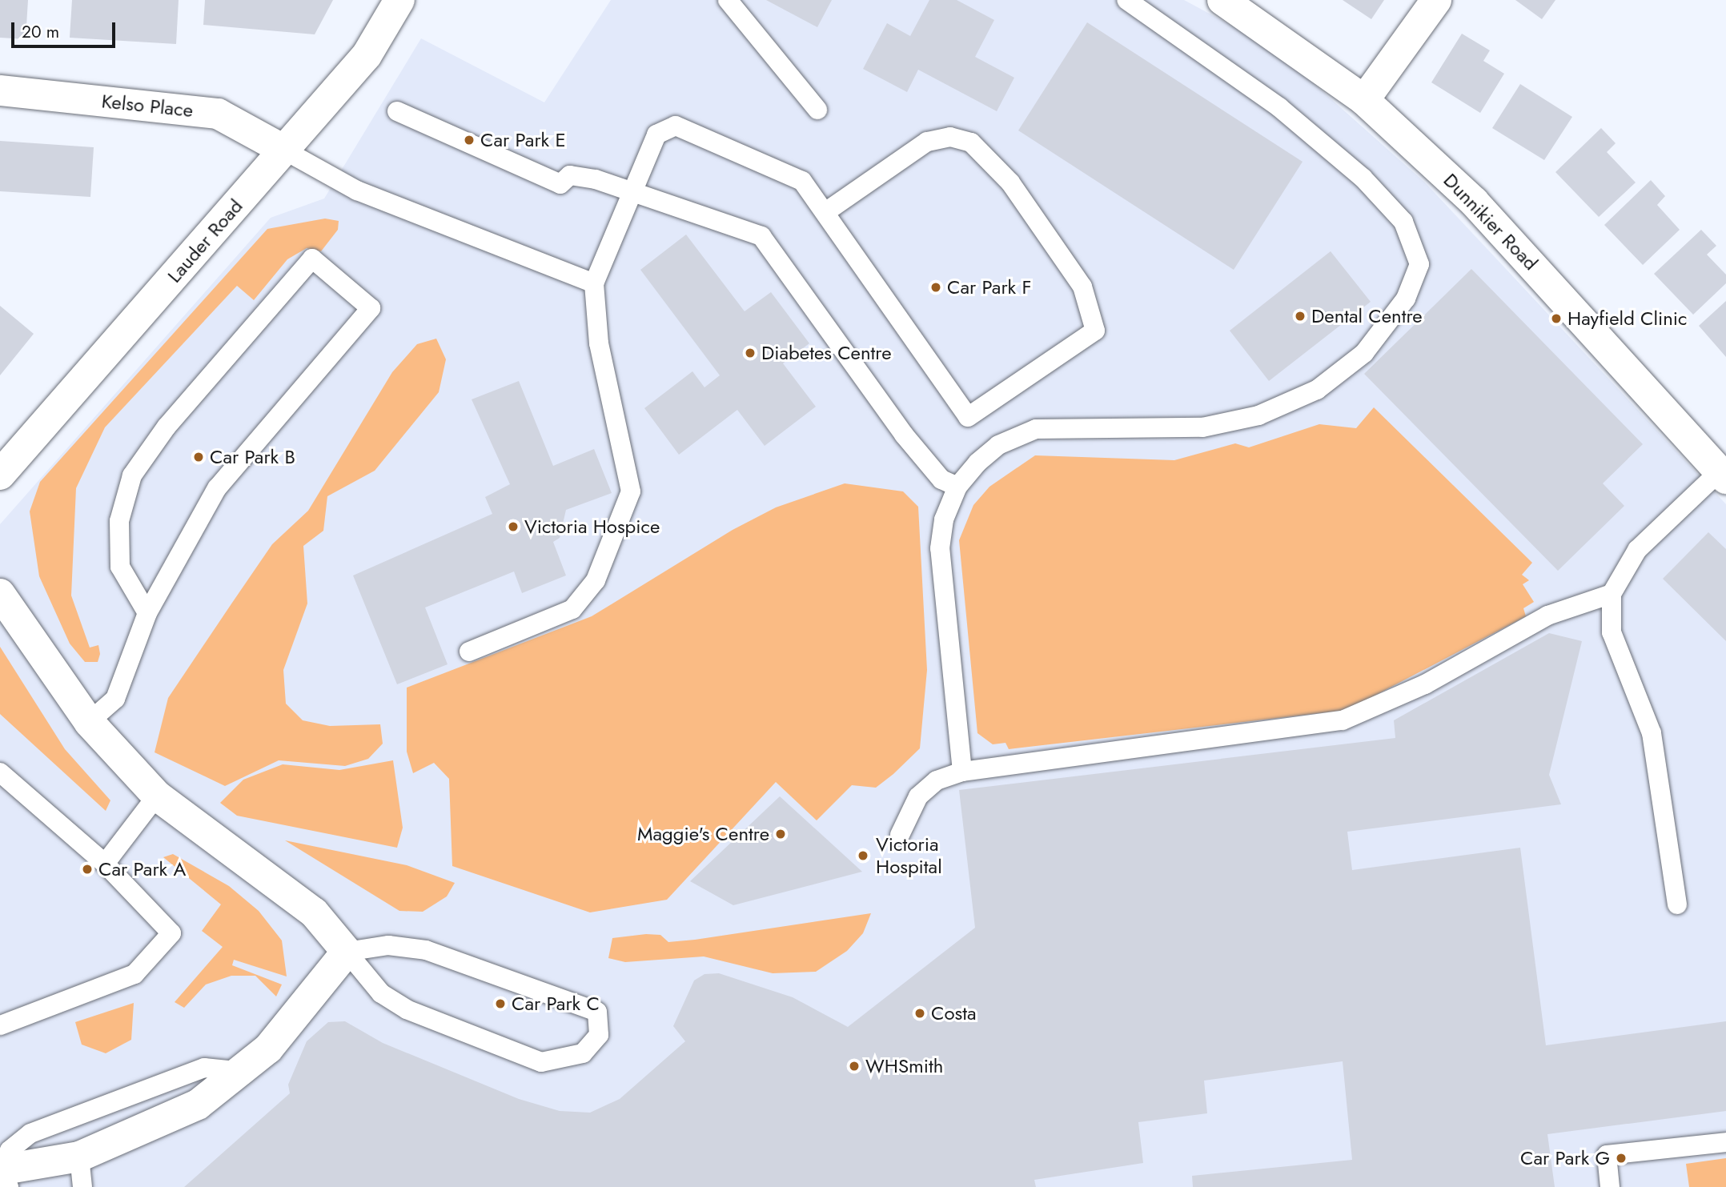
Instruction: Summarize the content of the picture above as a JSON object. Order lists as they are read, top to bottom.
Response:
{
  "streets": {
    "street": ["Kelso Place", "Dunnikier Road", "Lauder Road"]
  },
  "crossings": [
    ["Kelso Place", "Lauder Road"]
  ],
  "places": [
    "Car Park E",
    "Car Park F",
    "Dental Centre",
    "Hayfield Clinic",
    "Diabetes Centre",
    "Car Park B",
    "Victoria Hospice",
    "Maggie's Centre",
    "Victoria Hospital",
    "Car Park A",
    "Car Park C",
    "Costa",
    "WHSmith",
    "Car Park G"
  ],
  "scale_bar": "20 m"
}
